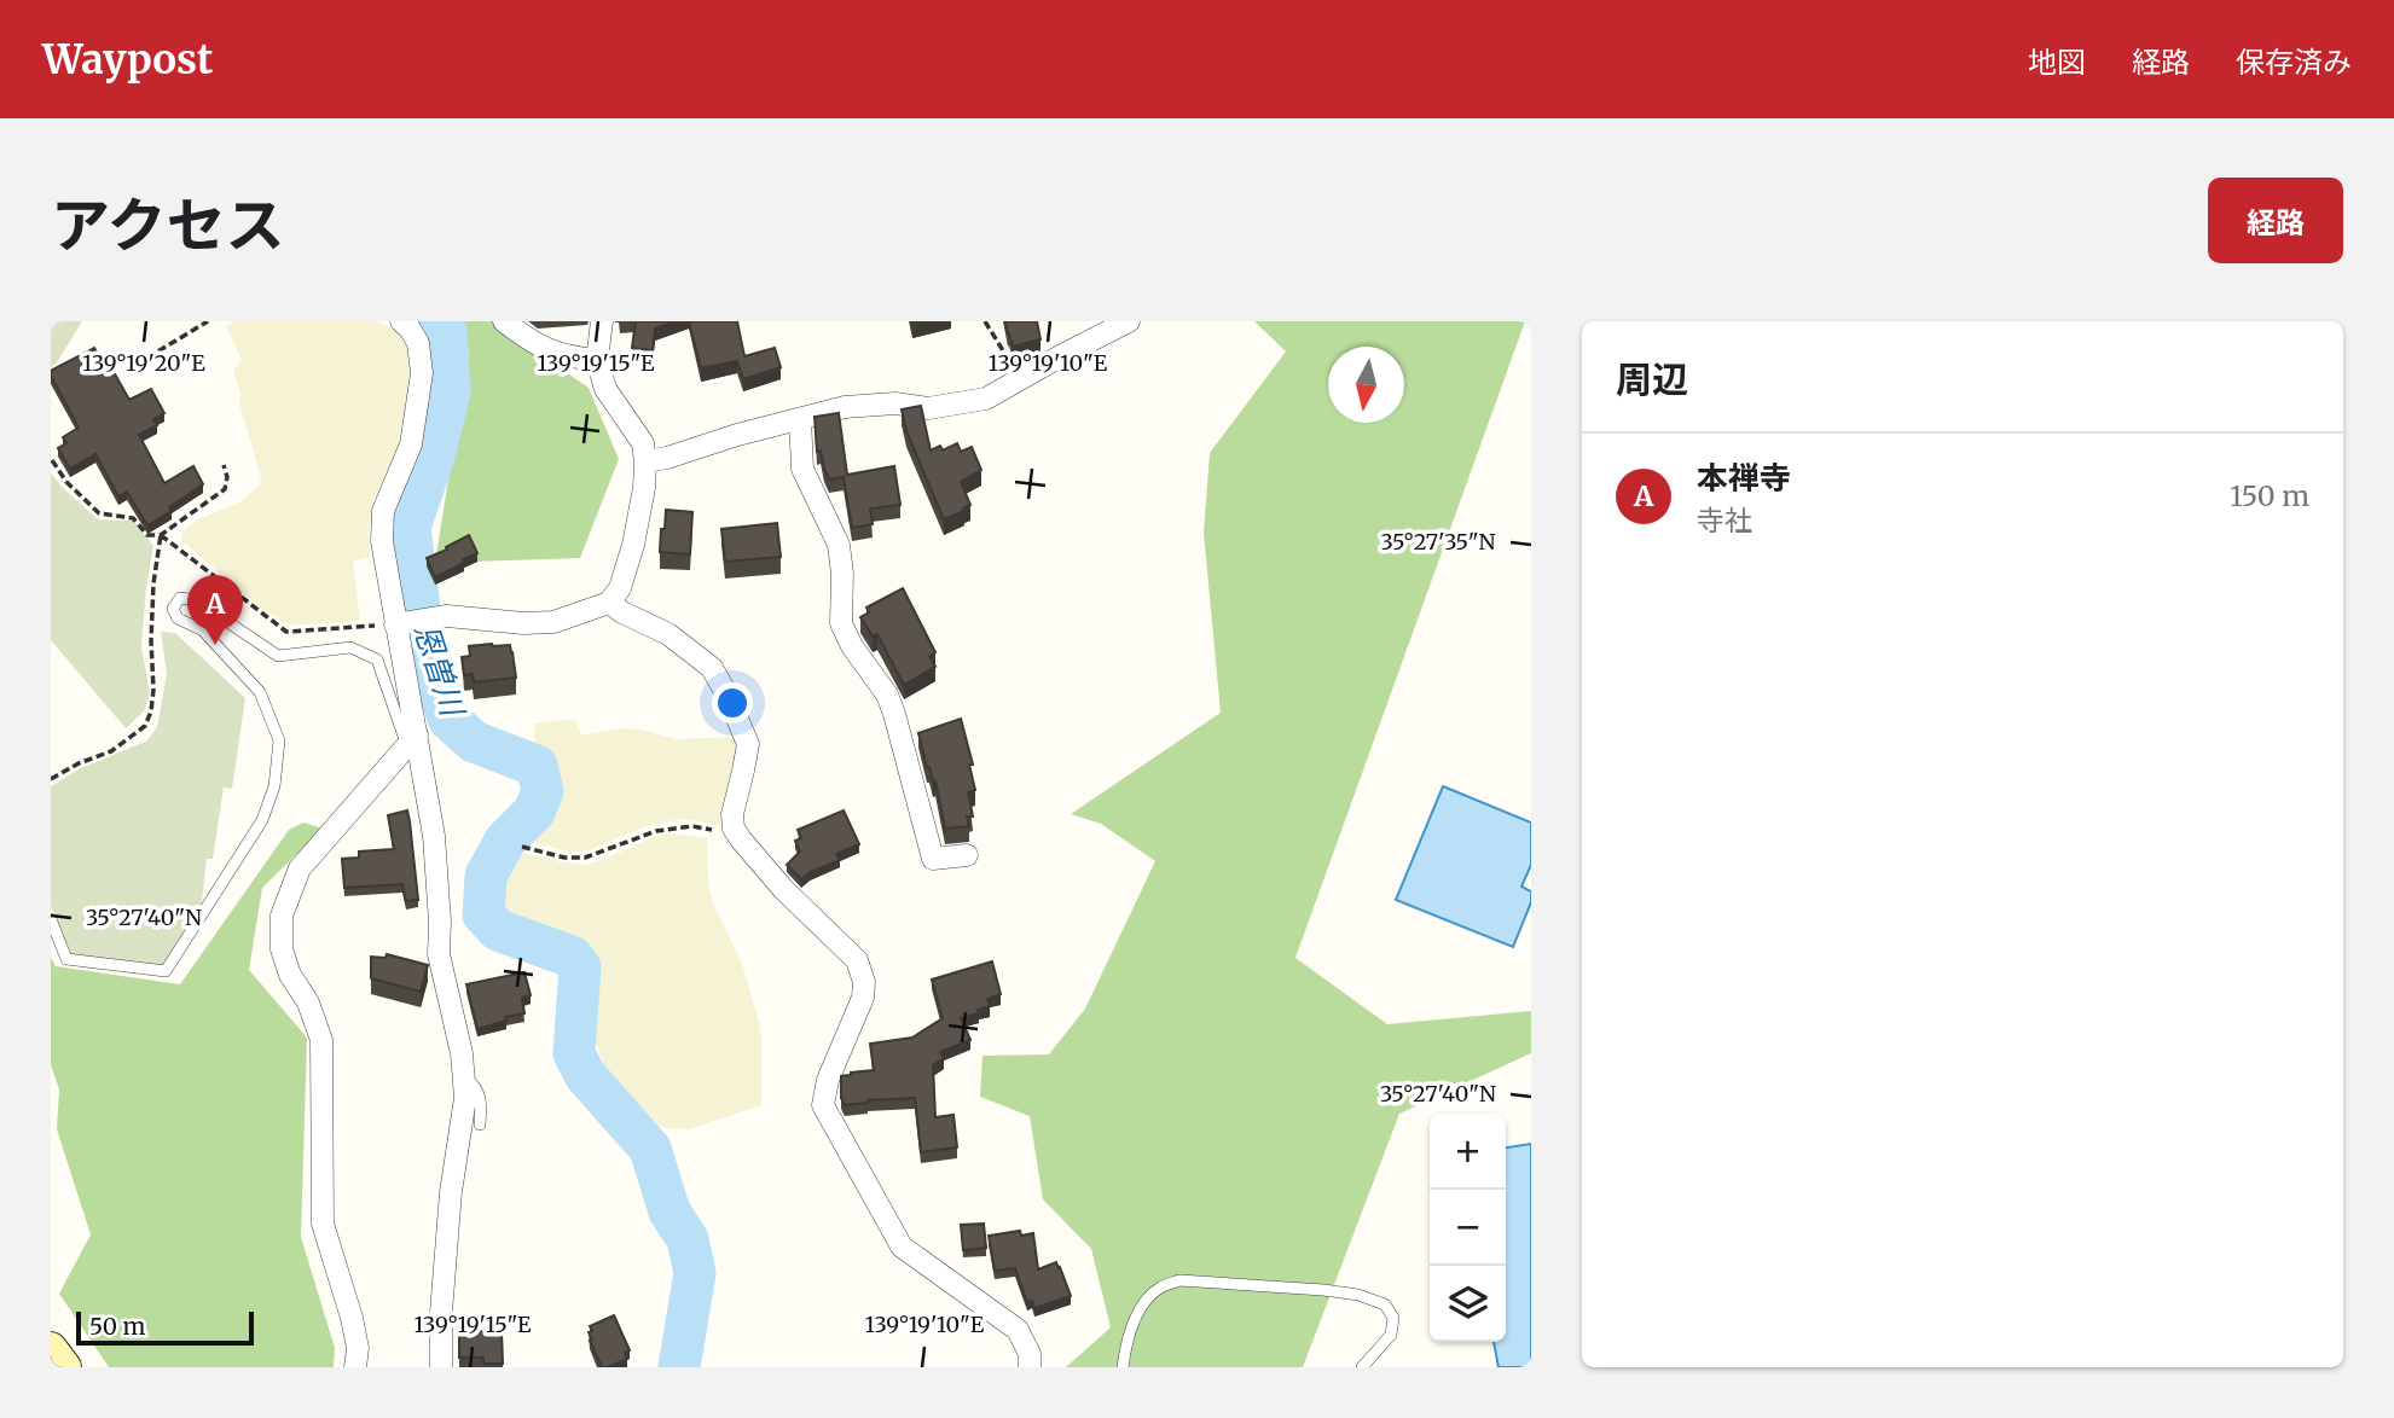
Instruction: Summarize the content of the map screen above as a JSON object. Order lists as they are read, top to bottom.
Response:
{
  "water": ["恩曽川"],
  "scale_bar": "50 m",
  "north": "bottom",
  "page": {
    "header": "Waypost",
    "nav": ["地図", "経路", "保存済み"],
    "title": "アクセス",
    "buttons": "経路",
    "heading": "周辺",
    "list": [
      {
        "mark": "A",
        "name": "本禅寺",
        "note": "寺社",
        "value": "150 m"
      }
    ],
    "pins": "A",
    "map_buttons": ["+", "−"],
    "scale": "50 m"
  },
  "coordinates": [
    "139°19'20\"E",
    "139°19'15\"E",
    "139°19'10\"E",
    "35°27'35\"N",
    "35°27'40\"N"
  ]
}
